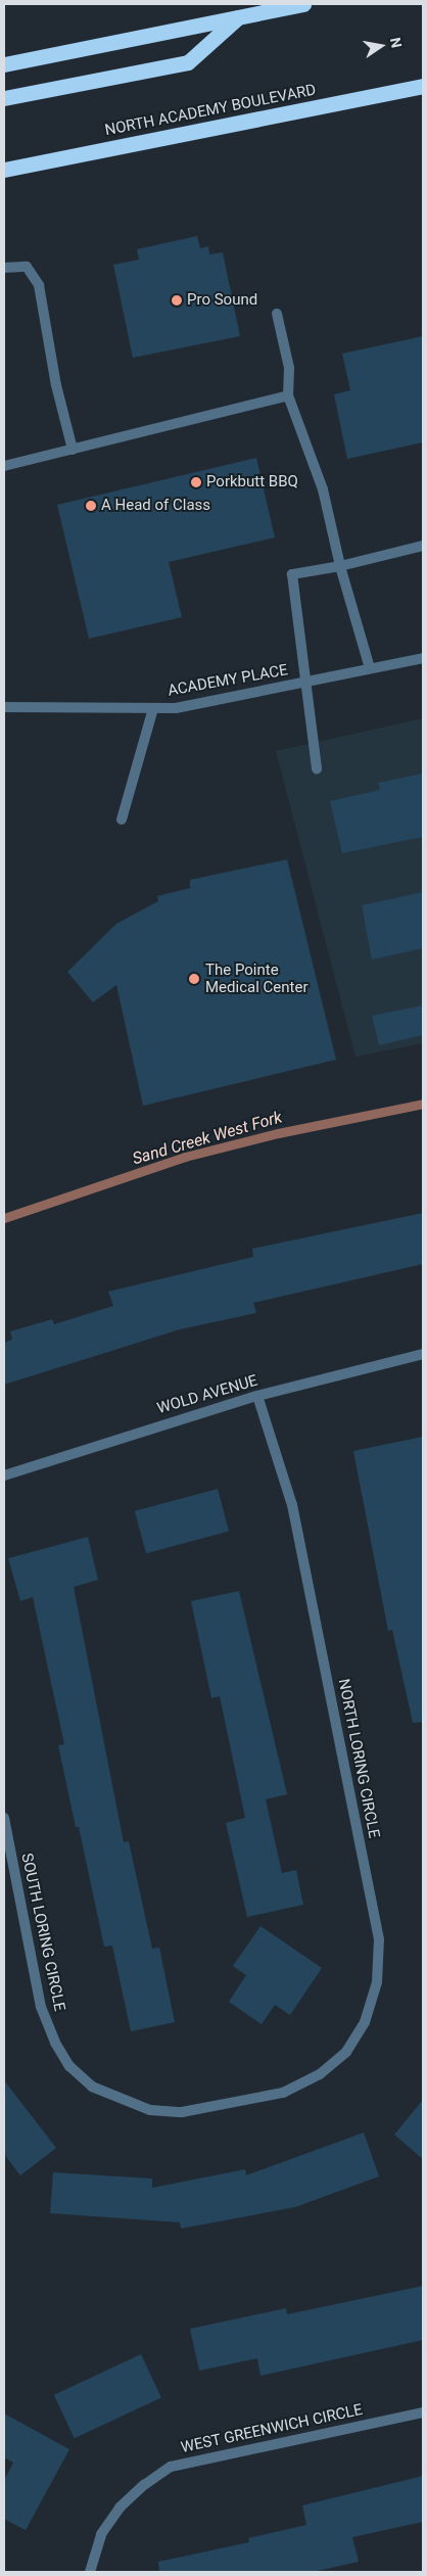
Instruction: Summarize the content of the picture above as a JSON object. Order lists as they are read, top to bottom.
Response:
{
  "streets": {
    "highway": ["NORTH ACADEMY BOULEVARD"],
    "street": [
      "ACADEMY PLACE",
      "WOLD AVENUE",
      "NORTH LORING CIRCLE",
      "SOUTH LORING CIRCLE",
      "WEST GREENWICH CIRCLE"
    ]
  },
  "crossings": [
    ["WOLD AVENUE", "NORTH LORING CIRCLE"],
    ["NORTH LORING CIRCLE", "SOUTH LORING CIRCLE"]
  ],
  "water": ["Sand Creek West Fork"],
  "places": [
    "Pro Sound",
    "Porkbutt BBQ",
    "A Head of Class",
    "The Pointe Medical Center"
  ],
  "north": "right"
}
